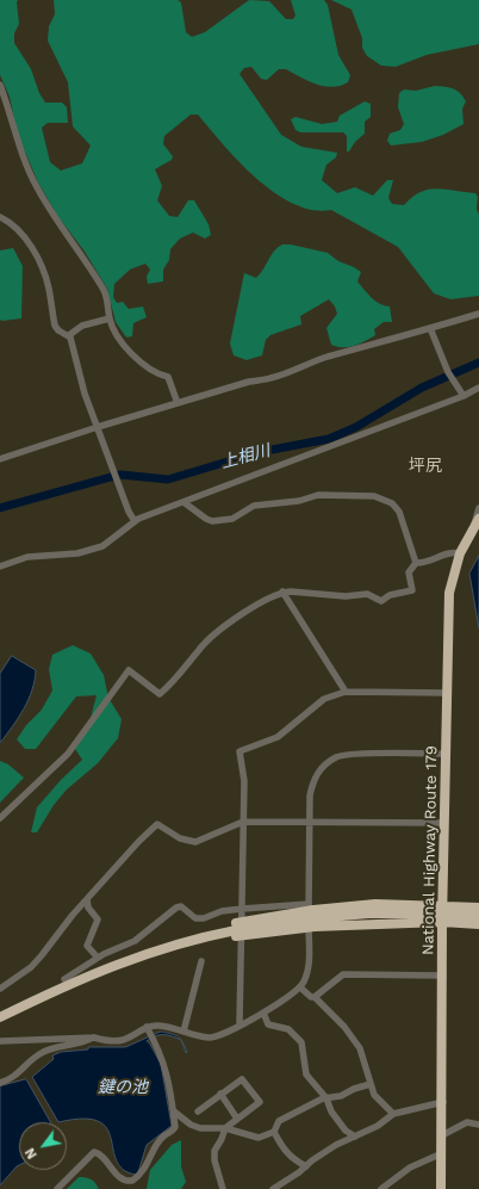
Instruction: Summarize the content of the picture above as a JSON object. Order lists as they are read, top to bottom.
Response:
{
  "streets": {
    "highway": ["National Highway Route 179"]
  },
  "districts": ["坪尻"],
  "water": ["上相川", "鍵の池"],
  "north": "bottom left"
}
